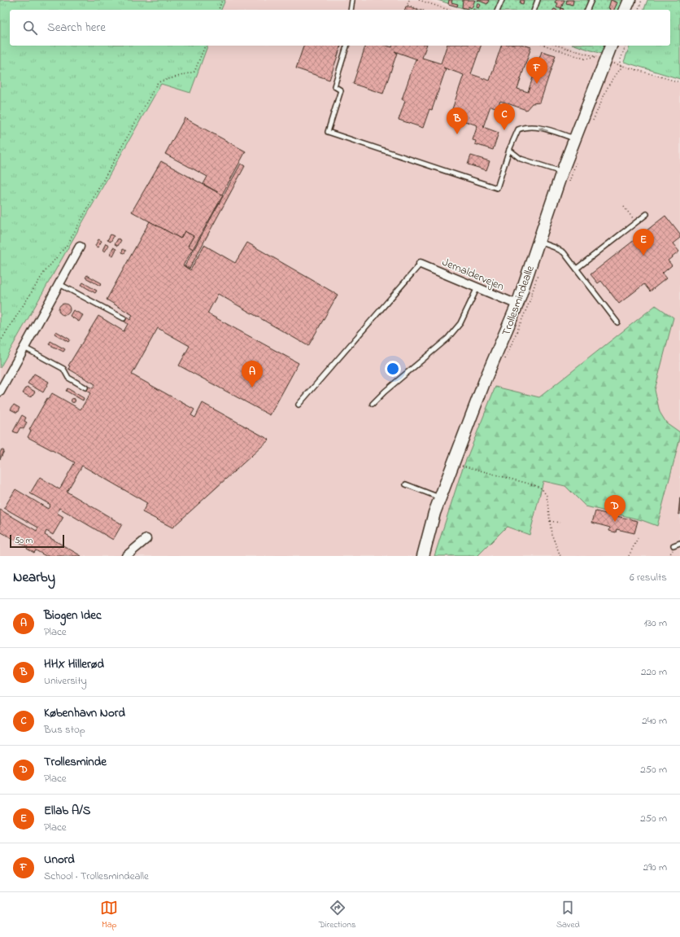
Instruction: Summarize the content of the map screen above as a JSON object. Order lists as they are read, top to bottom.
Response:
{
  "streets": {
    "street": ["Jernaldervejen", "Trollesmindealle"]
  },
  "crossings": [
    ["Jernaldervejen", "Trollesmindealle"]
  ],
  "scale_bar": "50 m",
  "page": {
    "search": "Search here",
    "pins": [
      "F",
      "C",
      "B",
      "E",
      "A",
      "D"
    ],
    "scale": "50 m",
    "heading": ["Nearby", "6 results"],
    "list": [
      {
        "mark": "A",
        "name": "Biogen Idec",
        "note": "Place",
        "value": "130 m"
      },
      {
        "mark": "B",
        "name": "HHX Hillerød",
        "note": "University",
        "value": "220 m"
      },
      {
        "mark": "C",
        "name": "København Nord",
        "note": "Bus stop",
        "value": "240 m"
      },
      {
        "mark": "D",
        "name": "Trollesminde",
        "note": "Place",
        "value": "250 m"
      },
      {
        "mark": "E",
        "name": "Ellab A/S",
        "note": "Place",
        "value": "250 m"
      },
      {
        "mark": "F",
        "name": "Unord",
        "note": "School · Trollesmindealle",
        "value": "290 m"
      }
    ],
    "nav": ["Map", "Directions", "Saved"]
  }
}
